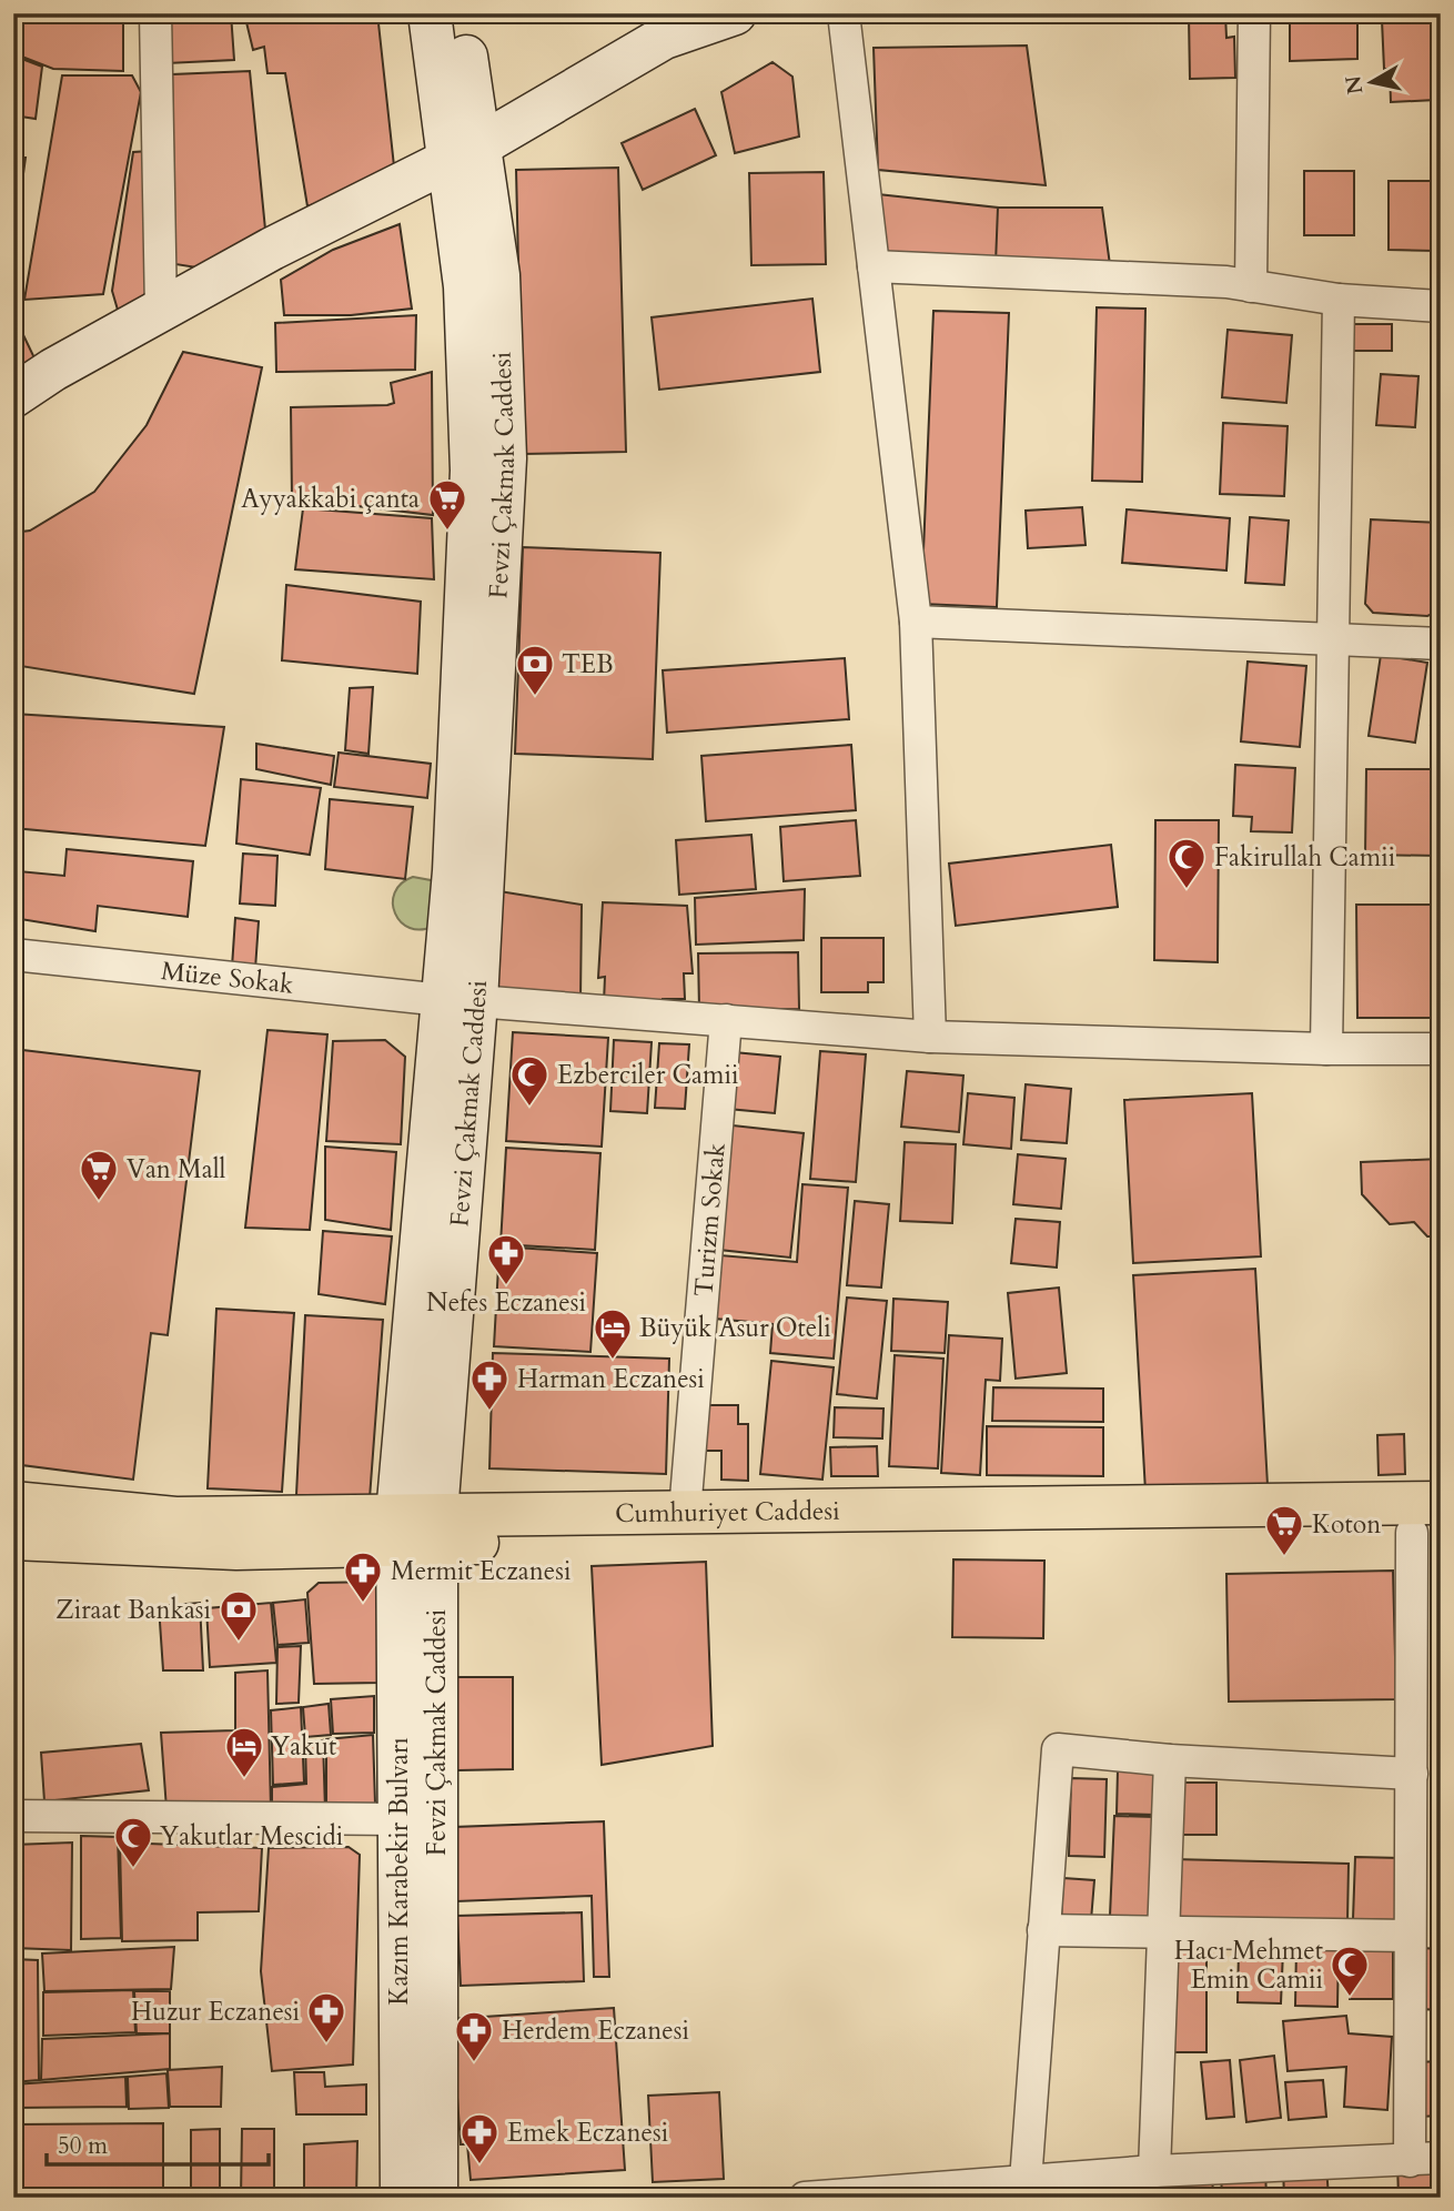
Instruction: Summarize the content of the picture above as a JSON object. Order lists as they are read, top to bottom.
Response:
{
  "streets": {
    "main road": ["Fevzi Çakmak Caddesi", "Cumhuriyet Caddesi", "Kazım Karabekir Bulvarı"],
    "street": ["Müze Sokak", "Turizm Sokak"]
  },
  "crossings": [
    ["Fevzi Çakmak Caddesi", "Müze Sokak"],
    ["Fevzi Çakmak Caddesi", "Cumhuriyet Caddesi"],
    ["Fevzi Çakmak Caddesi", "Kazım Karabekir Bulvarı"],
    ["Müze Sokak", "Turizm Sokak"],
    ["Turizm Sokak", "Cumhuriyet Caddesi"],
    ["Cumhuriyet Caddesi", "Kazım Karabekir Bulvarı"]
  ],
  "places": {
    "supermarket": ["Ayyakkabi çanta", "Van Mall", "Koton"],
    "bank": ["TEB", "Ziraat Bankasi"],
    "mosque": [
      "Fakirullah Camii",
      "Ezberciler Camii",
      "Yakutlar Mescidi",
      "Hacı Mehmet Emin Camii"
    ],
    "pharmacy": [
      "Nefes Eczanesi",
      "Harman Eczanesi",
      "Mermit Eczanesi",
      "Huzur Eczanesi",
      "Herdem Eczanesi",
      "Emek Eczanesi"
    ],
    "hotel": ["Büyük Asur Oteli", "Yakut"]
  },
  "scale_bar": "50 m",
  "north": "left"
}
